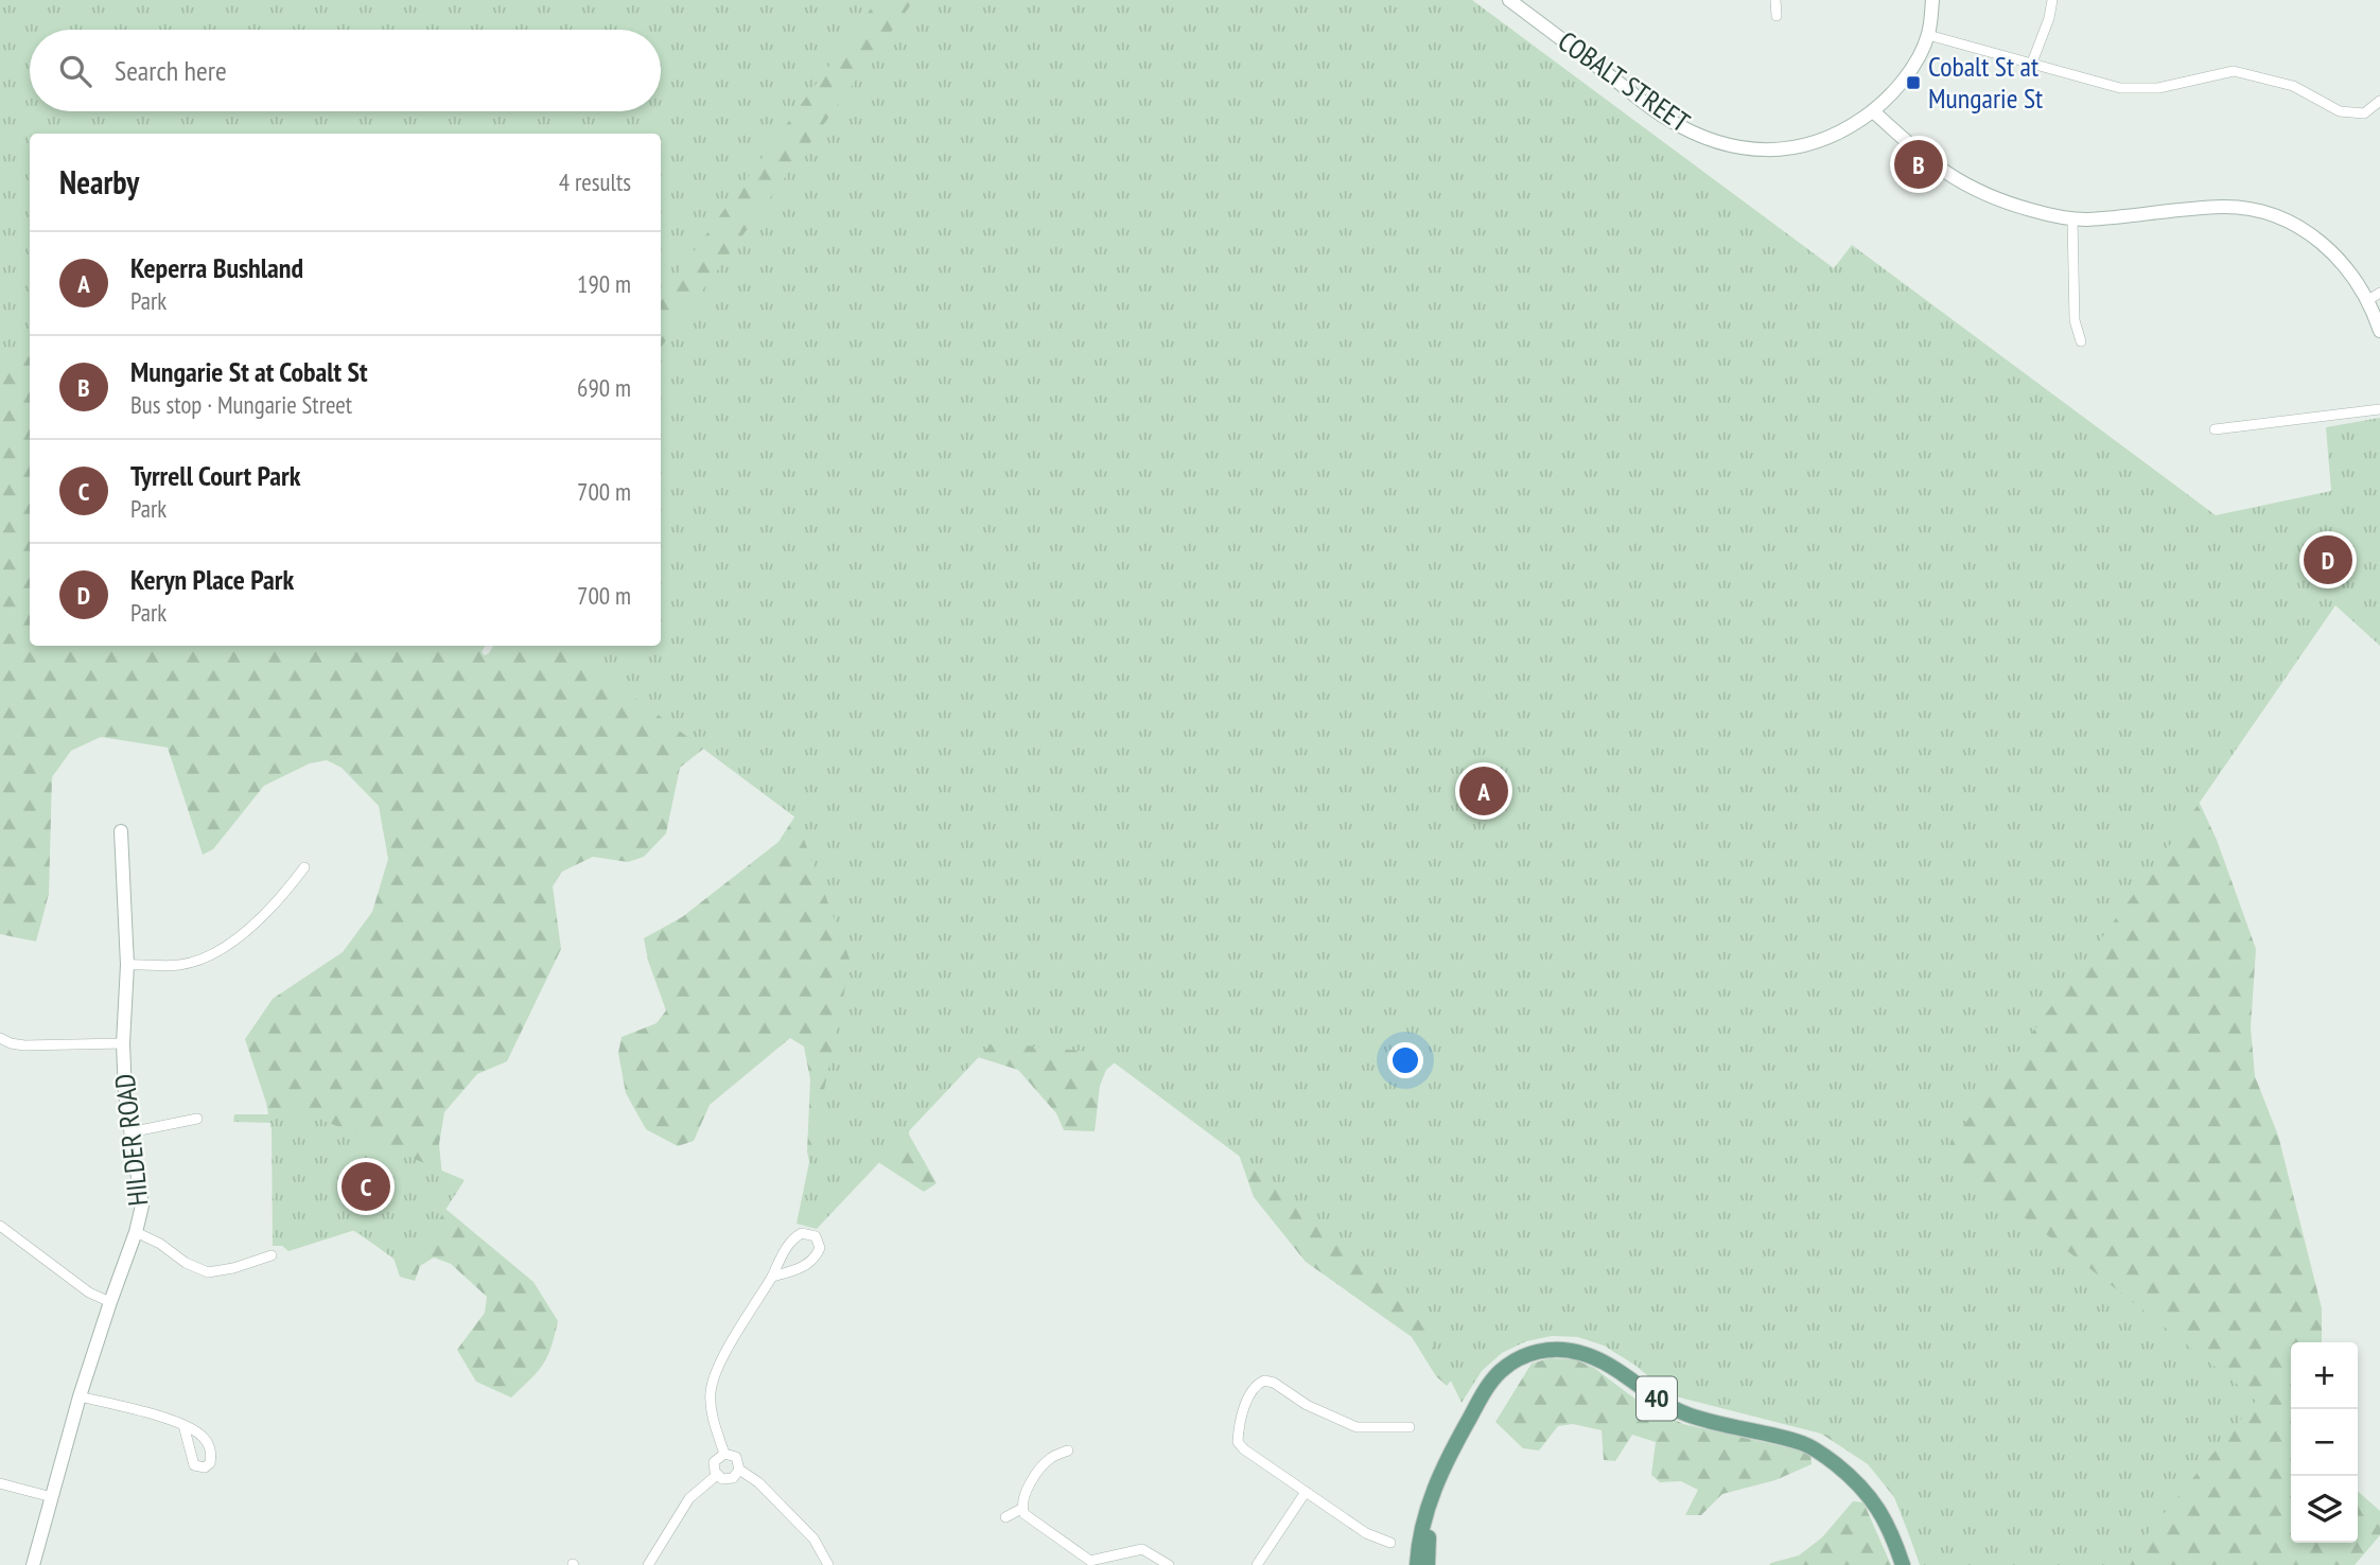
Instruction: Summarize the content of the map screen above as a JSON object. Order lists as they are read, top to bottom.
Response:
{
  "streets": {
    "main road": ["40"],
    "street": ["COBALT STREET", "HILDER ROAD"]
  },
  "places": {
    "transit": ["Cobalt St at Mungarie St"]
  },
  "page": {
    "search": "Search here",
    "heading": ["Nearby", "4 results"],
    "pins": [
      "B",
      "D",
      "A",
      "C"
    ],
    "list": [
      {
        "mark": "A",
        "name": "Keperra Bushland",
        "note": "Park",
        "value": "190 m"
      },
      {
        "mark": "B",
        "name": "Mungarie St at Cobalt St",
        "note": "Bus stop · Mungarie Street",
        "value": "690 m"
      },
      {
        "mark": "C",
        "name": "Tyrrell Court Park",
        "note": "Park",
        "value": "700 m"
      },
      {
        "mark": "D",
        "name": "Keryn Place Park",
        "note": "Park",
        "value": "700 m"
      }
    ],
    "map_buttons": ["+", "−"]
  }
}
